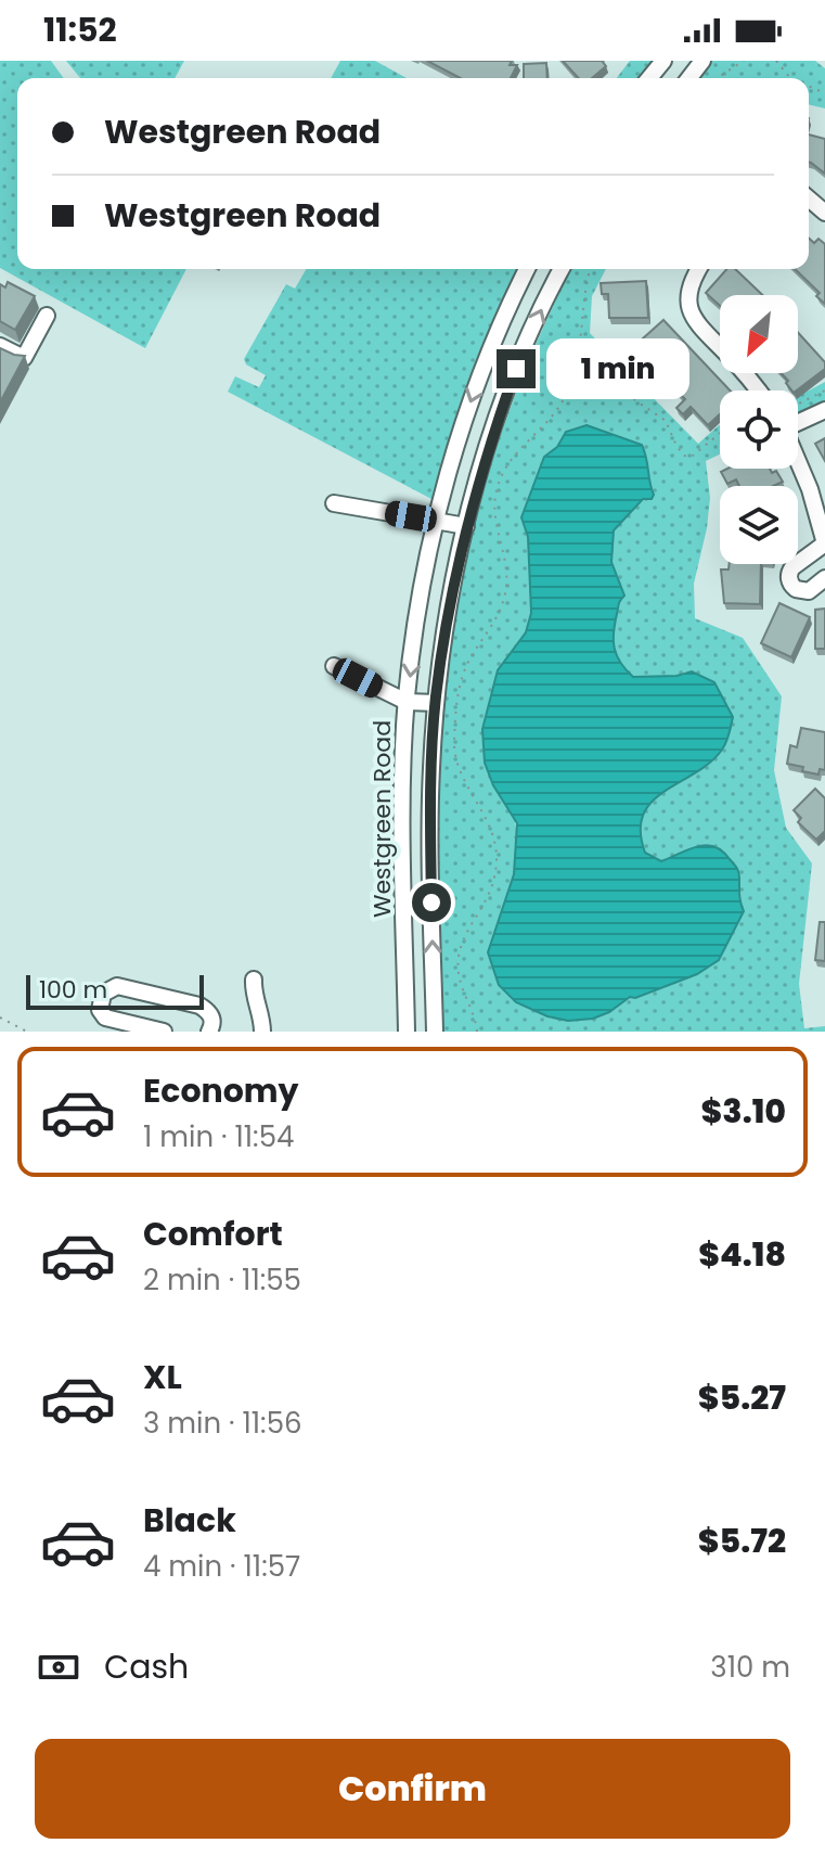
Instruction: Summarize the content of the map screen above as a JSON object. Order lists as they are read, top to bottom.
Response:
{
  "streets": {
    "street": ["Westgreen Road"]
  },
  "scale_bar": "100 m",
  "north": "bottom left",
  "page": {
    "status": "11:52",
    "banner": ["Westgreen Road", "Westgreen Road"],
    "bubble": "1 min",
    "scale": "100 m",
    "list": [
      {
        "name": "Economy",
        "note": "1 min · 11:54",
        "value": "$3.10"
      },
      {
        "name": "Comfort",
        "note": "2 min · 11:55",
        "value": "$4.18"
      },
      {
        "name": "XL",
        "note": "3 min · 11:56",
        "value": "$5.27"
      },
      {
        "name": "Black",
        "note": "4 min · 11:57",
        "value": "$5.72"
      }
    ],
    "pay": ["Cash", "310 m"],
    "buttons": "Confirm"
  }
}
